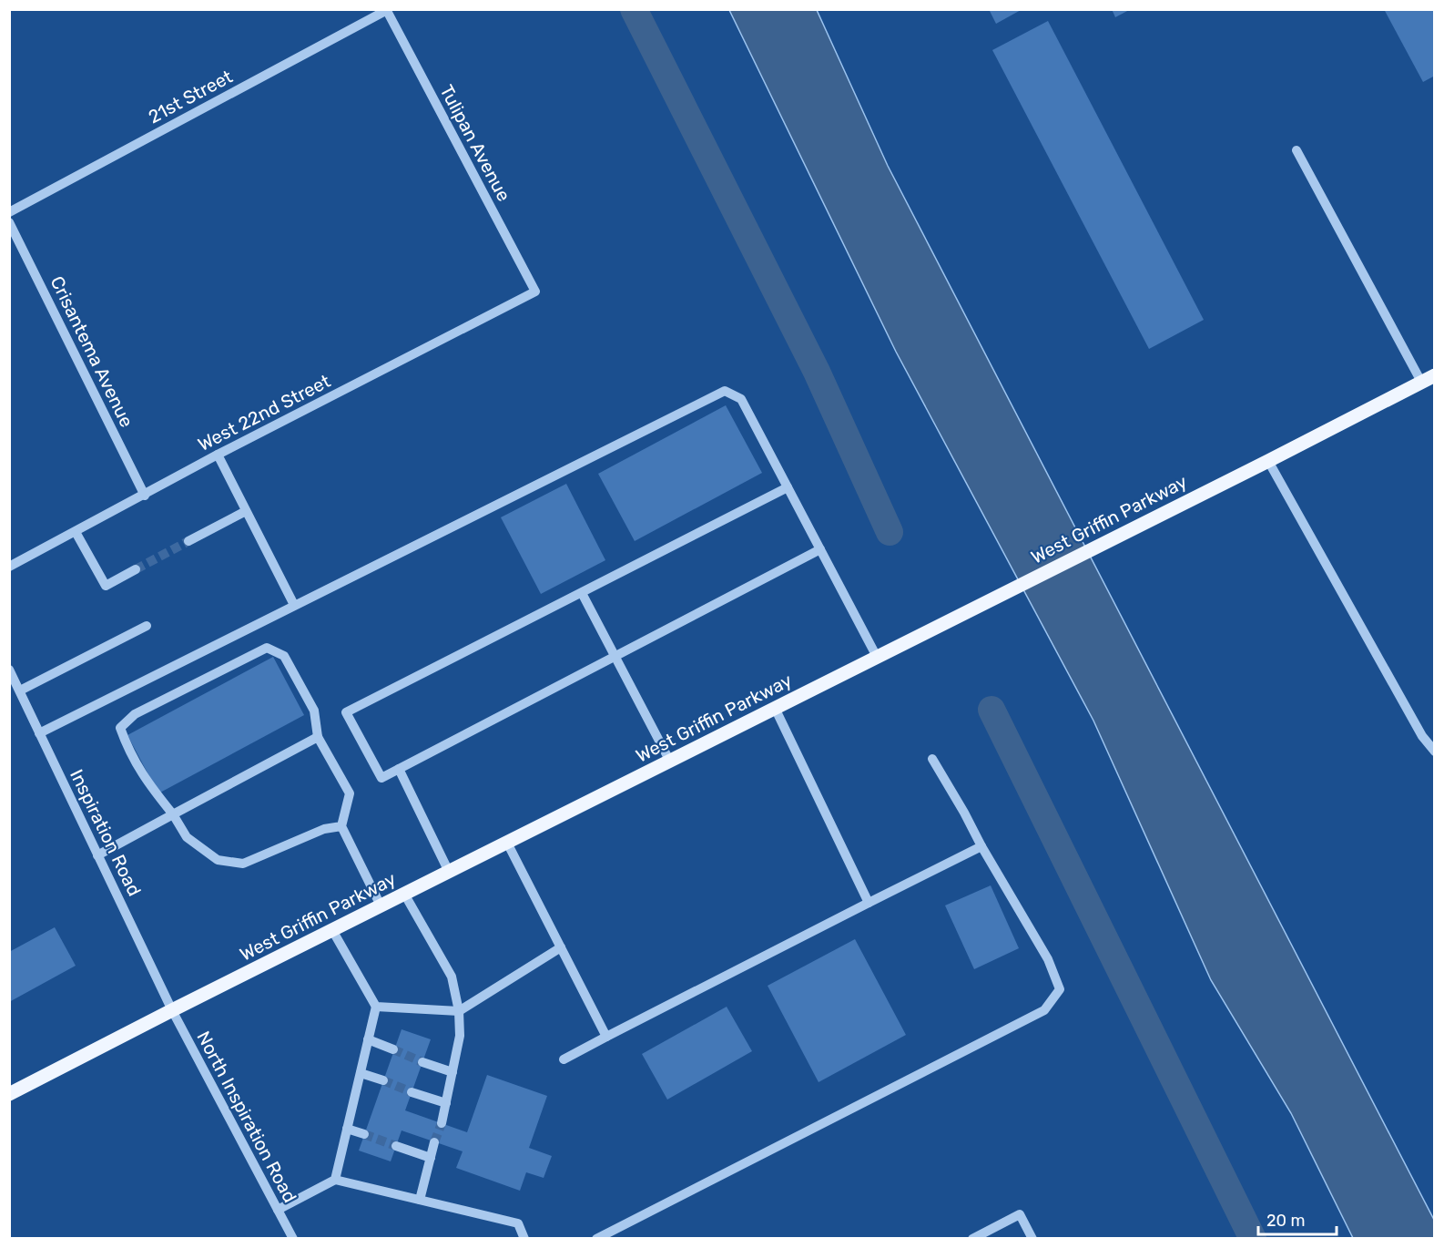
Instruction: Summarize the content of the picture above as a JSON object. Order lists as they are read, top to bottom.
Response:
{
  "streets": {
    "main road": ["West Griffin Parkway"],
    "street": [
      "21st Street",
      "Tulipan Avenue",
      "Crisantema Avenue",
      "West 22nd Street",
      "Inspiration Road",
      "North Inspiration Road"
    ]
  },
  "crossings": [
    ["21st Street", "Tulipan Avenue"],
    ["Tulipan Avenue", "West 22nd Street"],
    ["Crisantema Avenue", "West 22nd Street"],
    ["West Griffin Parkway", "Inspiration Road"],
    ["West Griffin Parkway", "North Inspiration Road"],
    ["Inspiration Road", "North Inspiration Road"]
  ],
  "scale_bar": "20 m"
}
